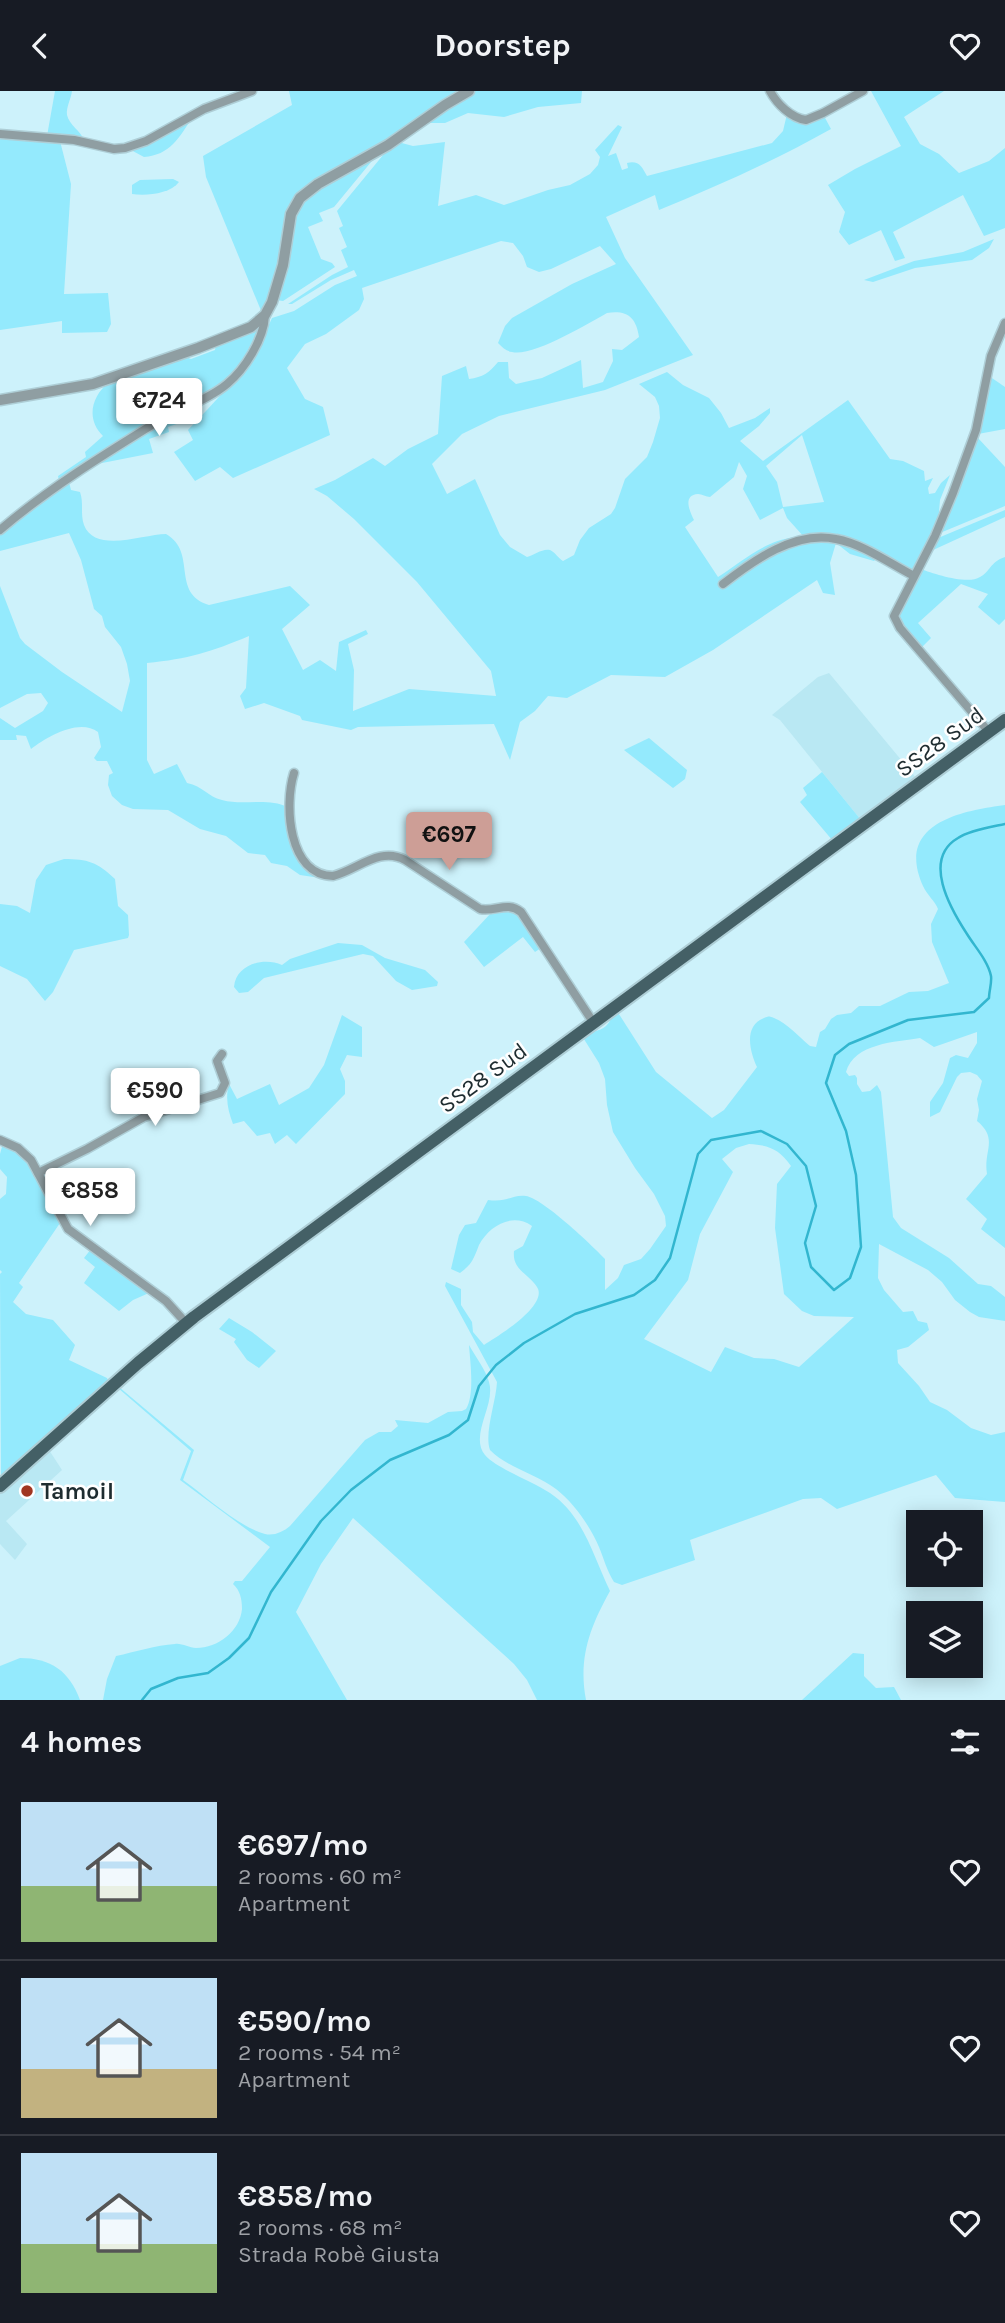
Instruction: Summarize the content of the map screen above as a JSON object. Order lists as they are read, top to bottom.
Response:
{
  "streets": {
    "main road": ["SS28 Sud"]
  },
  "places": ["Tamoil"],
  "page": {
    "header": "Doorstep",
    "price": [
      "€724",
      "€697",
      "€590",
      "€858"
    ],
    "heading": "4 homes",
    "list": [
      {
        "name": "€697/mo",
        "note": "2 rooms · 60 m² · Apartment"
      },
      {
        "name": "€590/mo",
        "note": "2 rooms · 54 m² · Apartment"
      },
      {
        "name": "€858/mo",
        "note": "2 rooms · 68 m² · Strada Robè Giusta"
      }
    ]
  }
}
